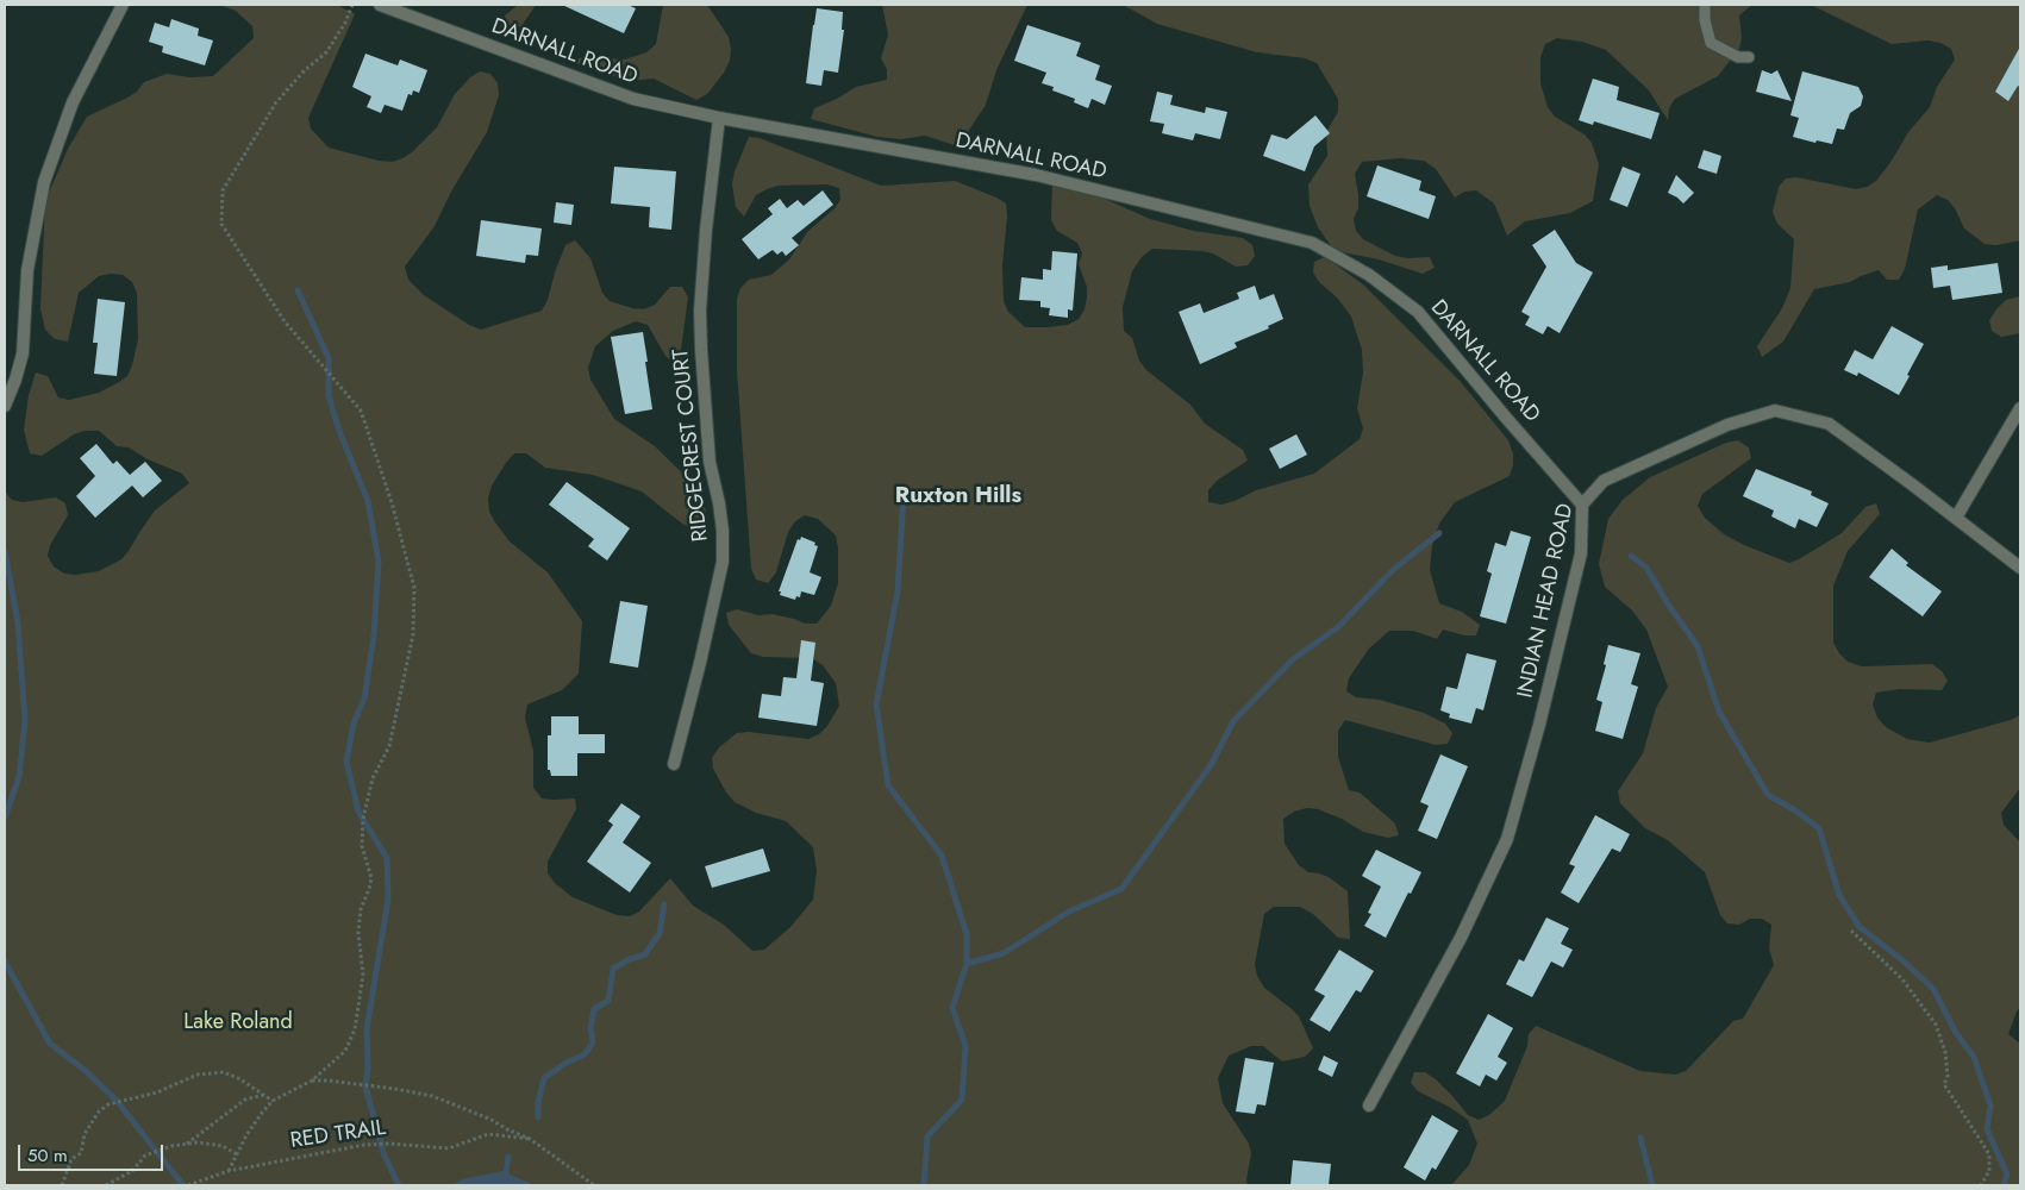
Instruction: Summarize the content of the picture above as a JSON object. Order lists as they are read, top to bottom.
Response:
{
  "streets": {
    "street": ["DARNALL ROAD", "RIDGECREST COURT", "INDIAN HEAD ROAD"],
    "path": ["RED TRAIL"]
  },
  "crossings": [
    ["DARNALL ROAD", "RIDGECREST COURT"],
    ["DARNALL ROAD", "INDIAN HEAD ROAD"]
  ],
  "districts": ["Ruxton Hills"],
  "parks": ["Lake Roland"],
  "scale_bar": "50 m"
}
